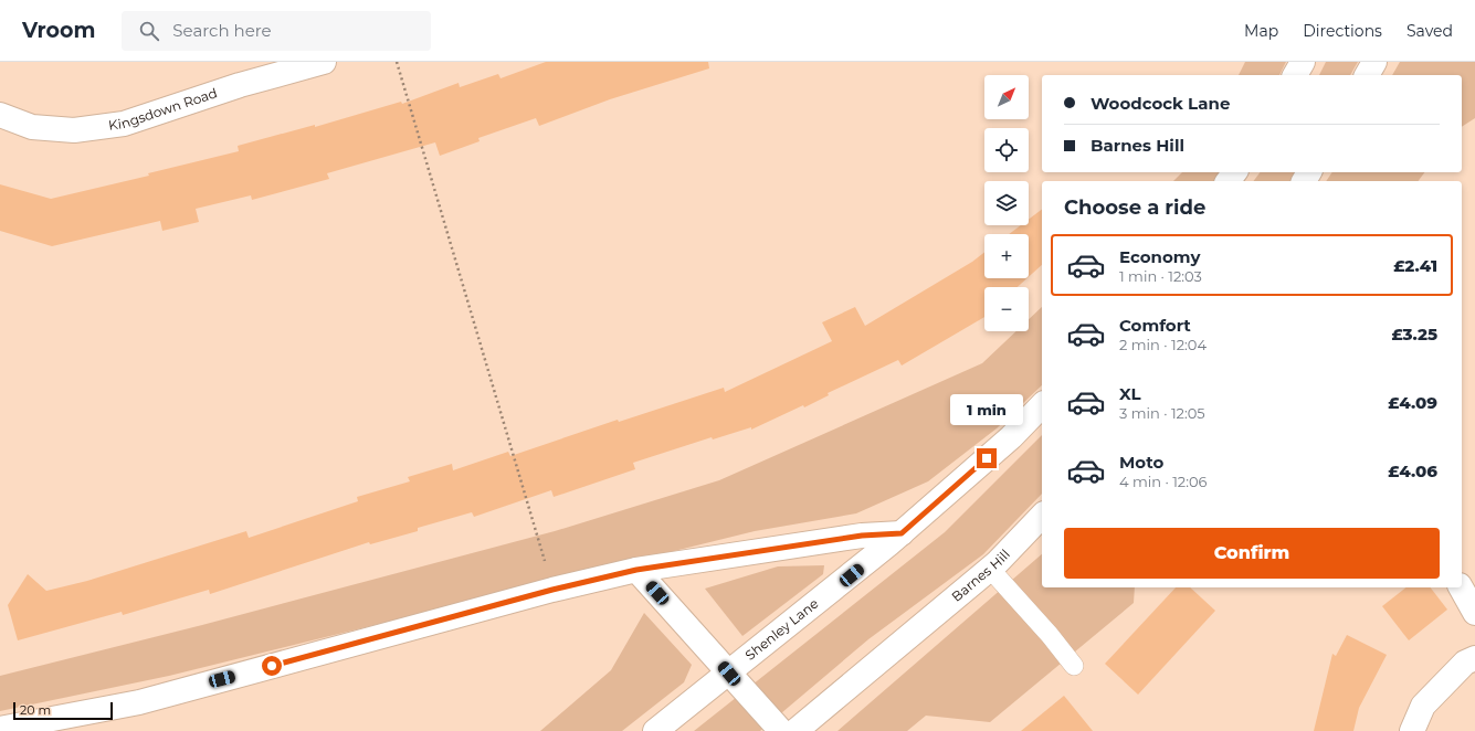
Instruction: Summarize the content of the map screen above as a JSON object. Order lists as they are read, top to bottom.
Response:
{
  "streets": {
    "street": ["Kingsdown Road", "Barnes Hill", "Shenley Lane"]
  },
  "scale_bar": "20 m",
  "north": "top right",
  "page": {
    "header": "Vroom",
    "search": "Search here",
    "nav": ["Map", "Directions", "Saved"],
    "map_buttons": ["+", "−"],
    "banner": ["Woodcock Lane", "Barnes Hill"],
    "heading": "Choose a ride",
    "list": [
      {
        "name": "Economy",
        "note": "1 min · 12:03",
        "value": "£2.41"
      },
      {
        "name": "Comfort",
        "note": "2 min · 12:04",
        "value": "£3.25"
      },
      {
        "name": "XL",
        "note": "3 min · 12:05",
        "value": "£4.09"
      },
      {
        "name": "Moto",
        "note": "4 min · 12:06",
        "value": "£4.06"
      }
    ],
    "bubble": "1 min",
    "buttons": "Confirm",
    "scale": "20 m"
  }
}
